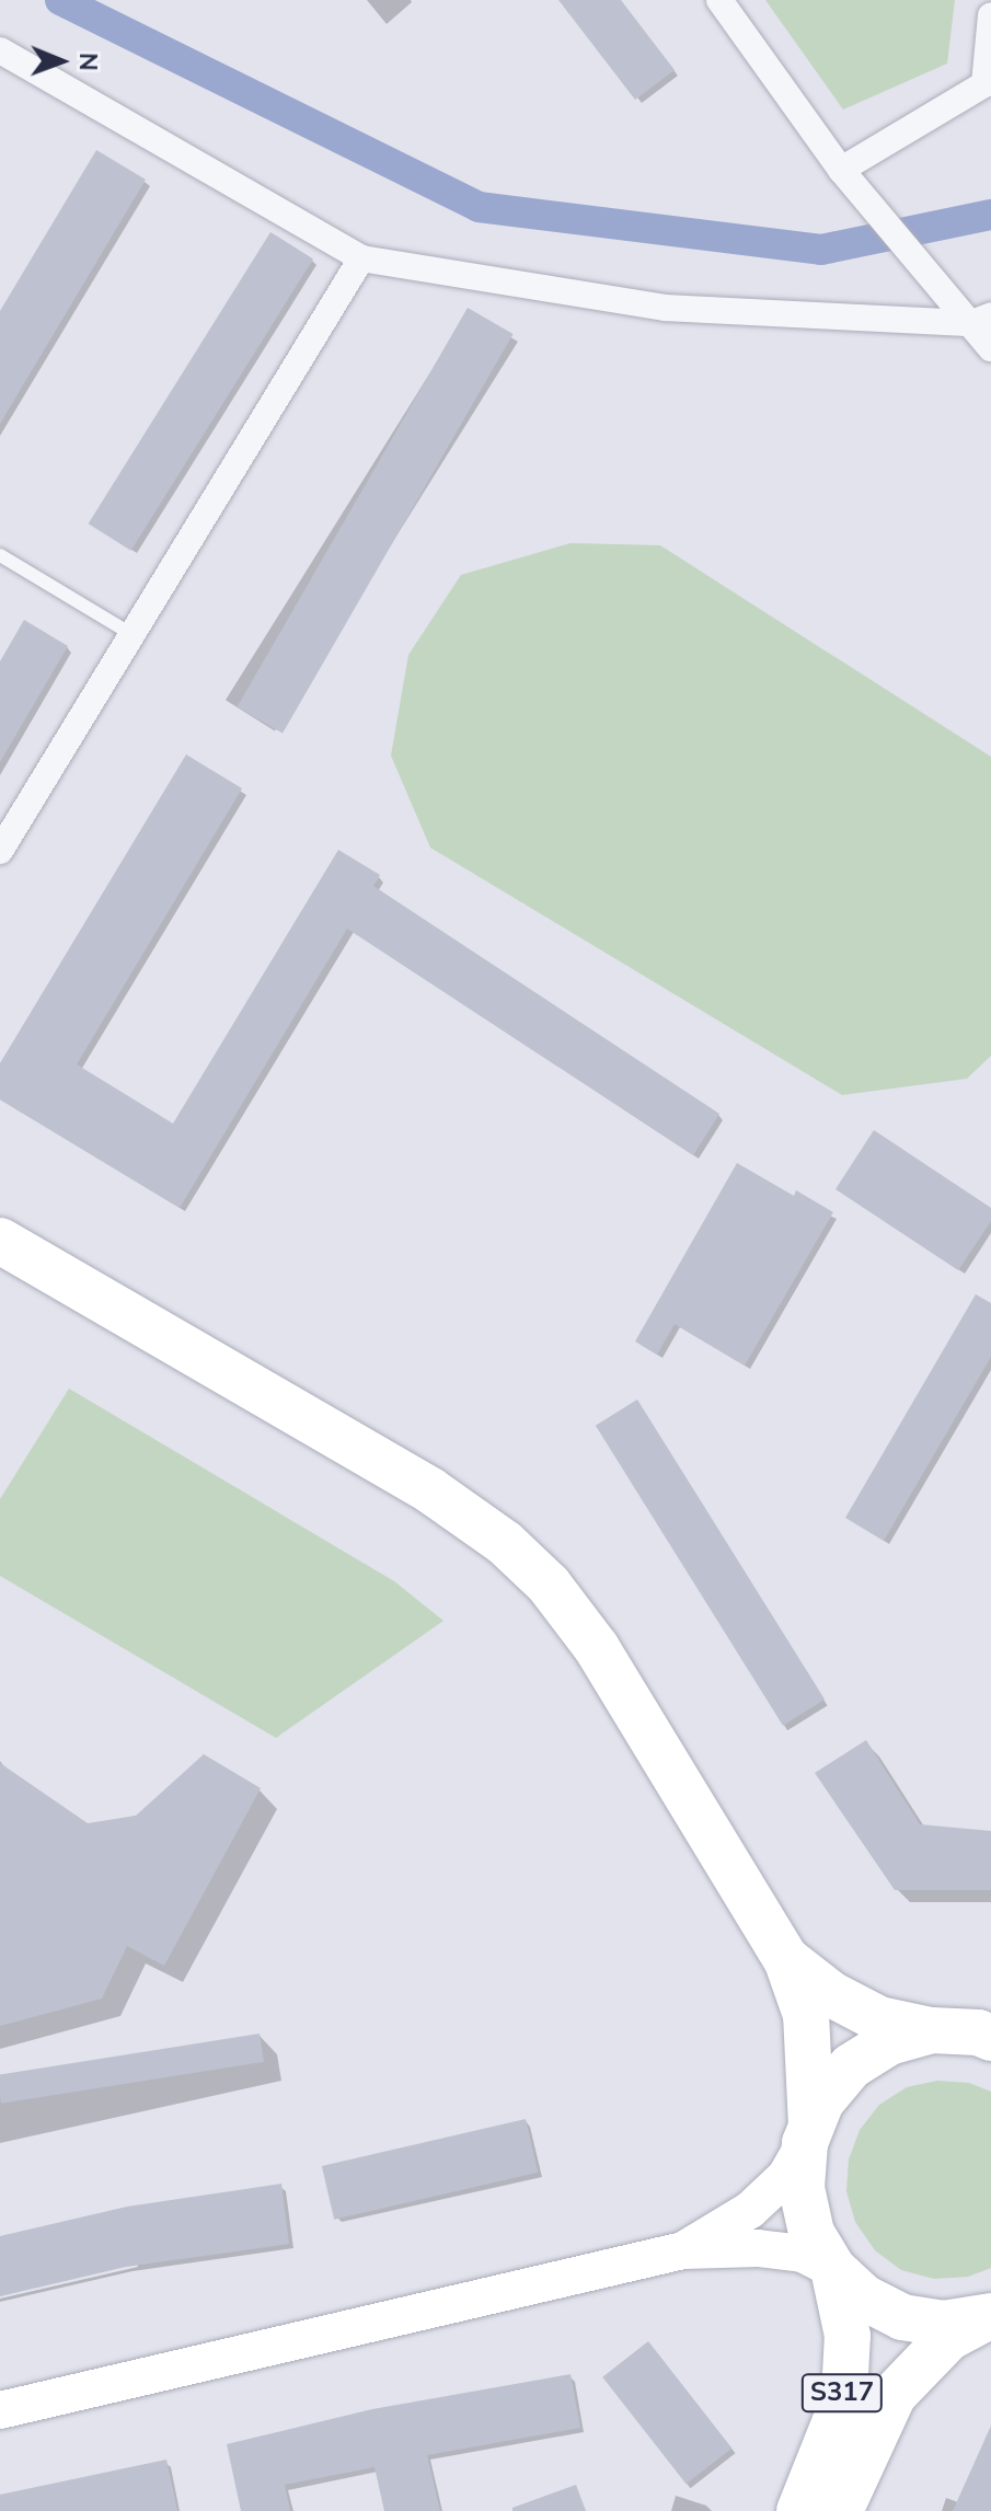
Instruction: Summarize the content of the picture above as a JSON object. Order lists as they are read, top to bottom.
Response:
{
  "streets": {
    "highway": ["S317"]
  },
  "north": "right"
}
